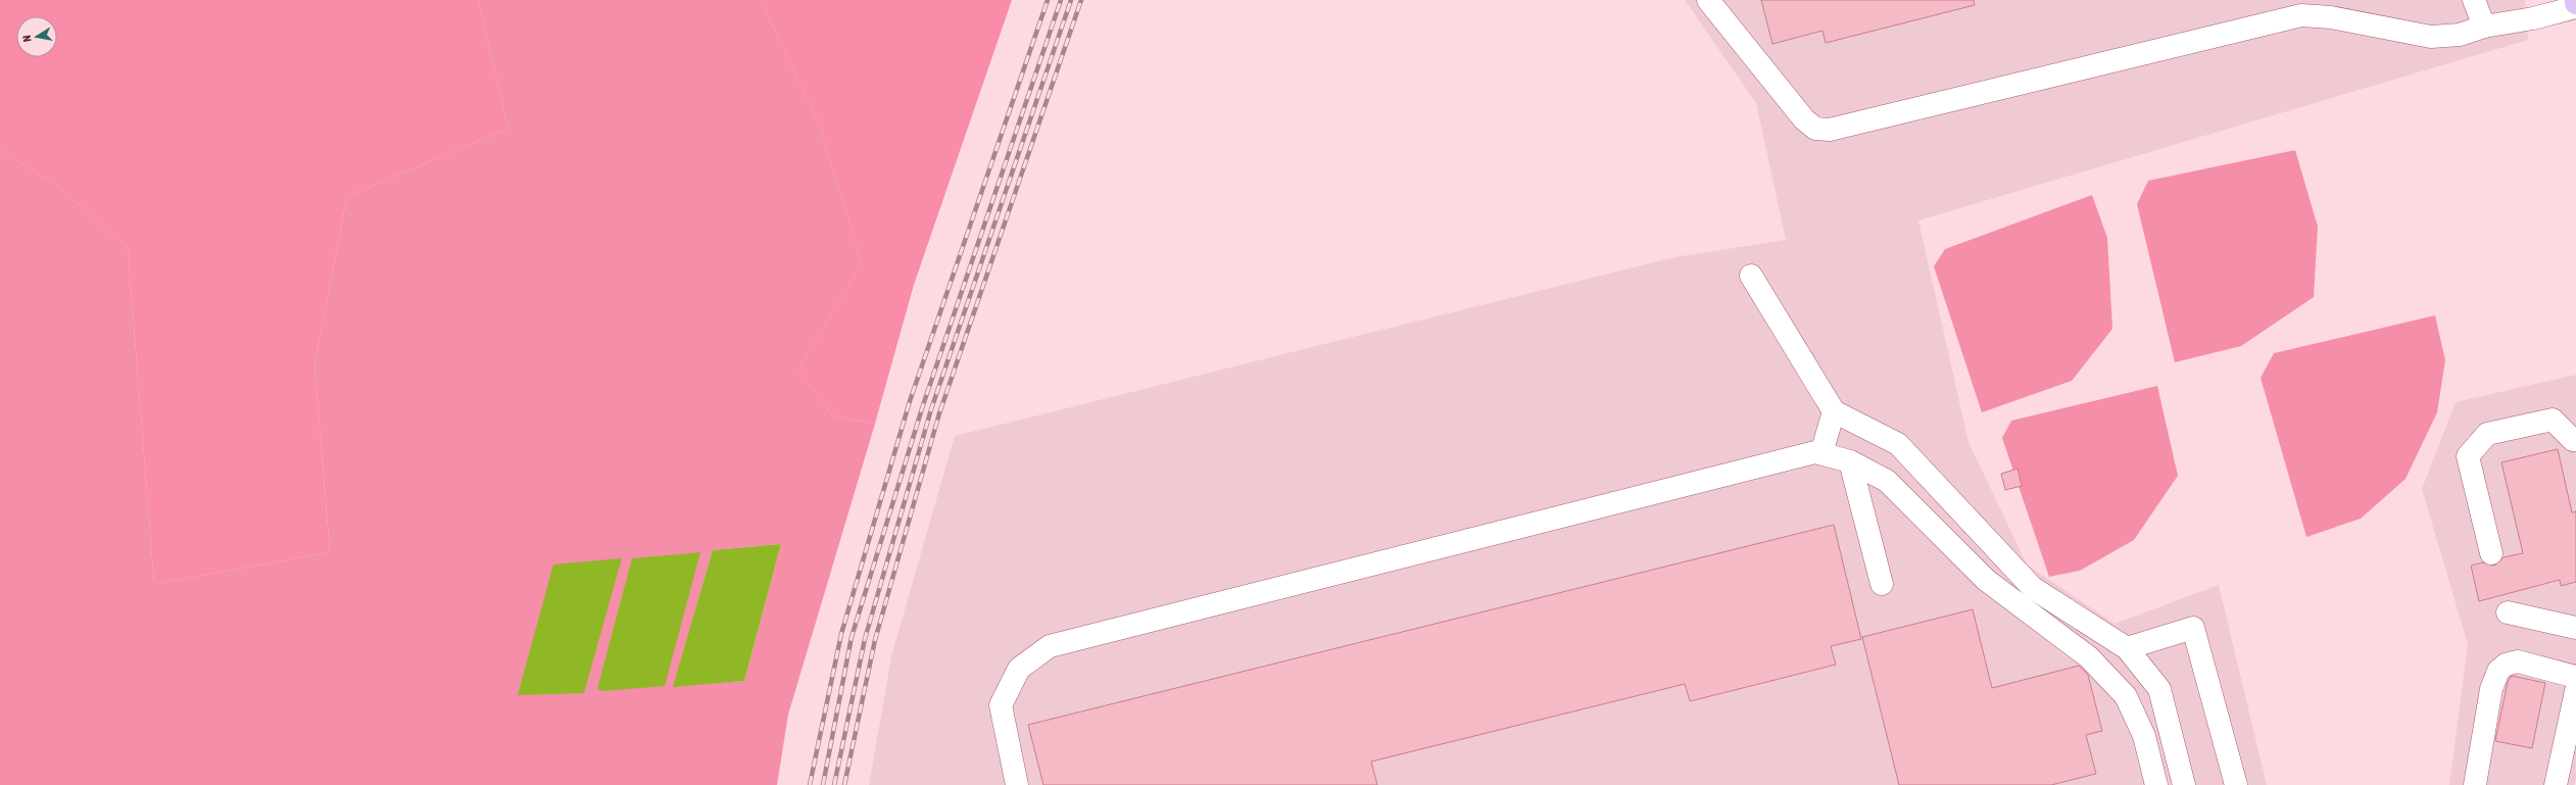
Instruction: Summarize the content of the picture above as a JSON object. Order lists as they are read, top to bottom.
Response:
{
  "north": "left"
}
